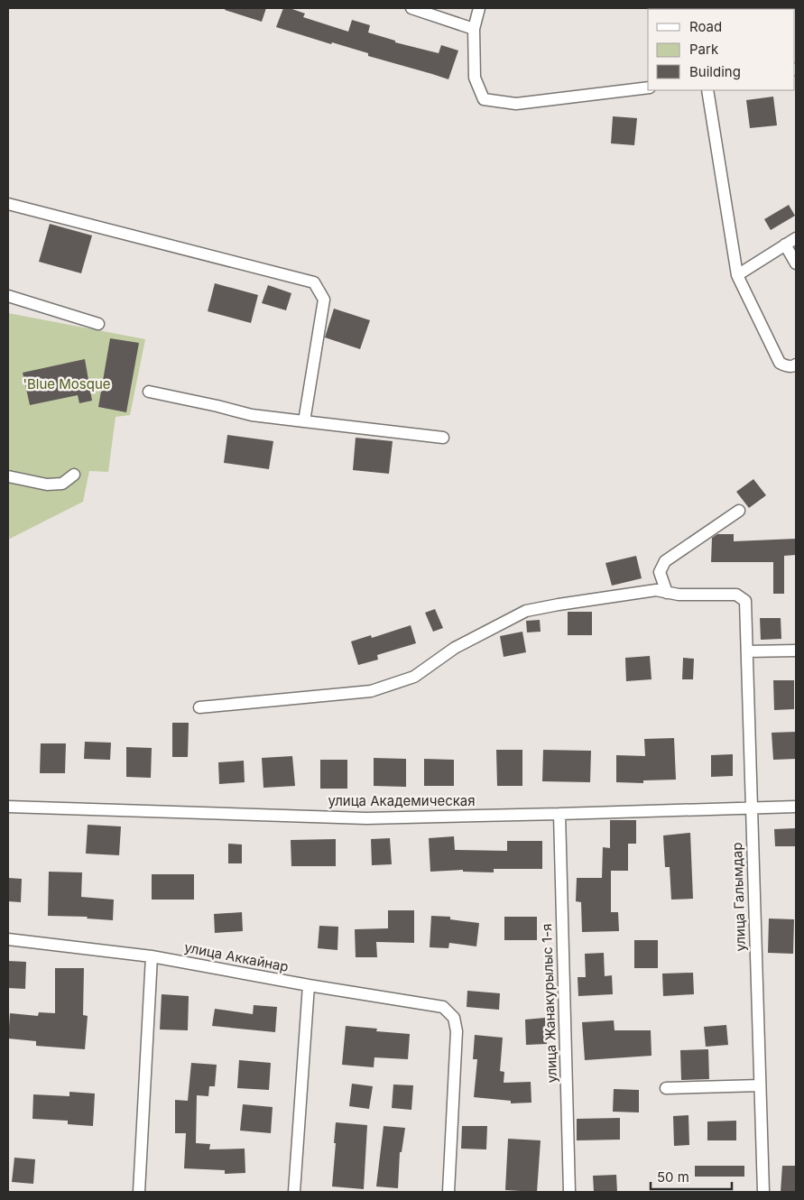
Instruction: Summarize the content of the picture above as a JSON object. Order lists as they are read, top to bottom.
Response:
{
  "streets": {
    "street": [
      "улица Академическая",
      "улица Галымдар",
      "улица Аккайнар",
      "улица Жанакурылыс 1-я"
    ]
  },
  "crossings": [
    ["улица Академическая", "улица Галымдар"],
    ["улица Академическая", "улица Жанакурылыс 1-я"]
  ],
  "parks": ["'Blue Mosque"],
  "legend": ["Road", "Park", "Building"],
  "scale_bar": "50 m"
}
